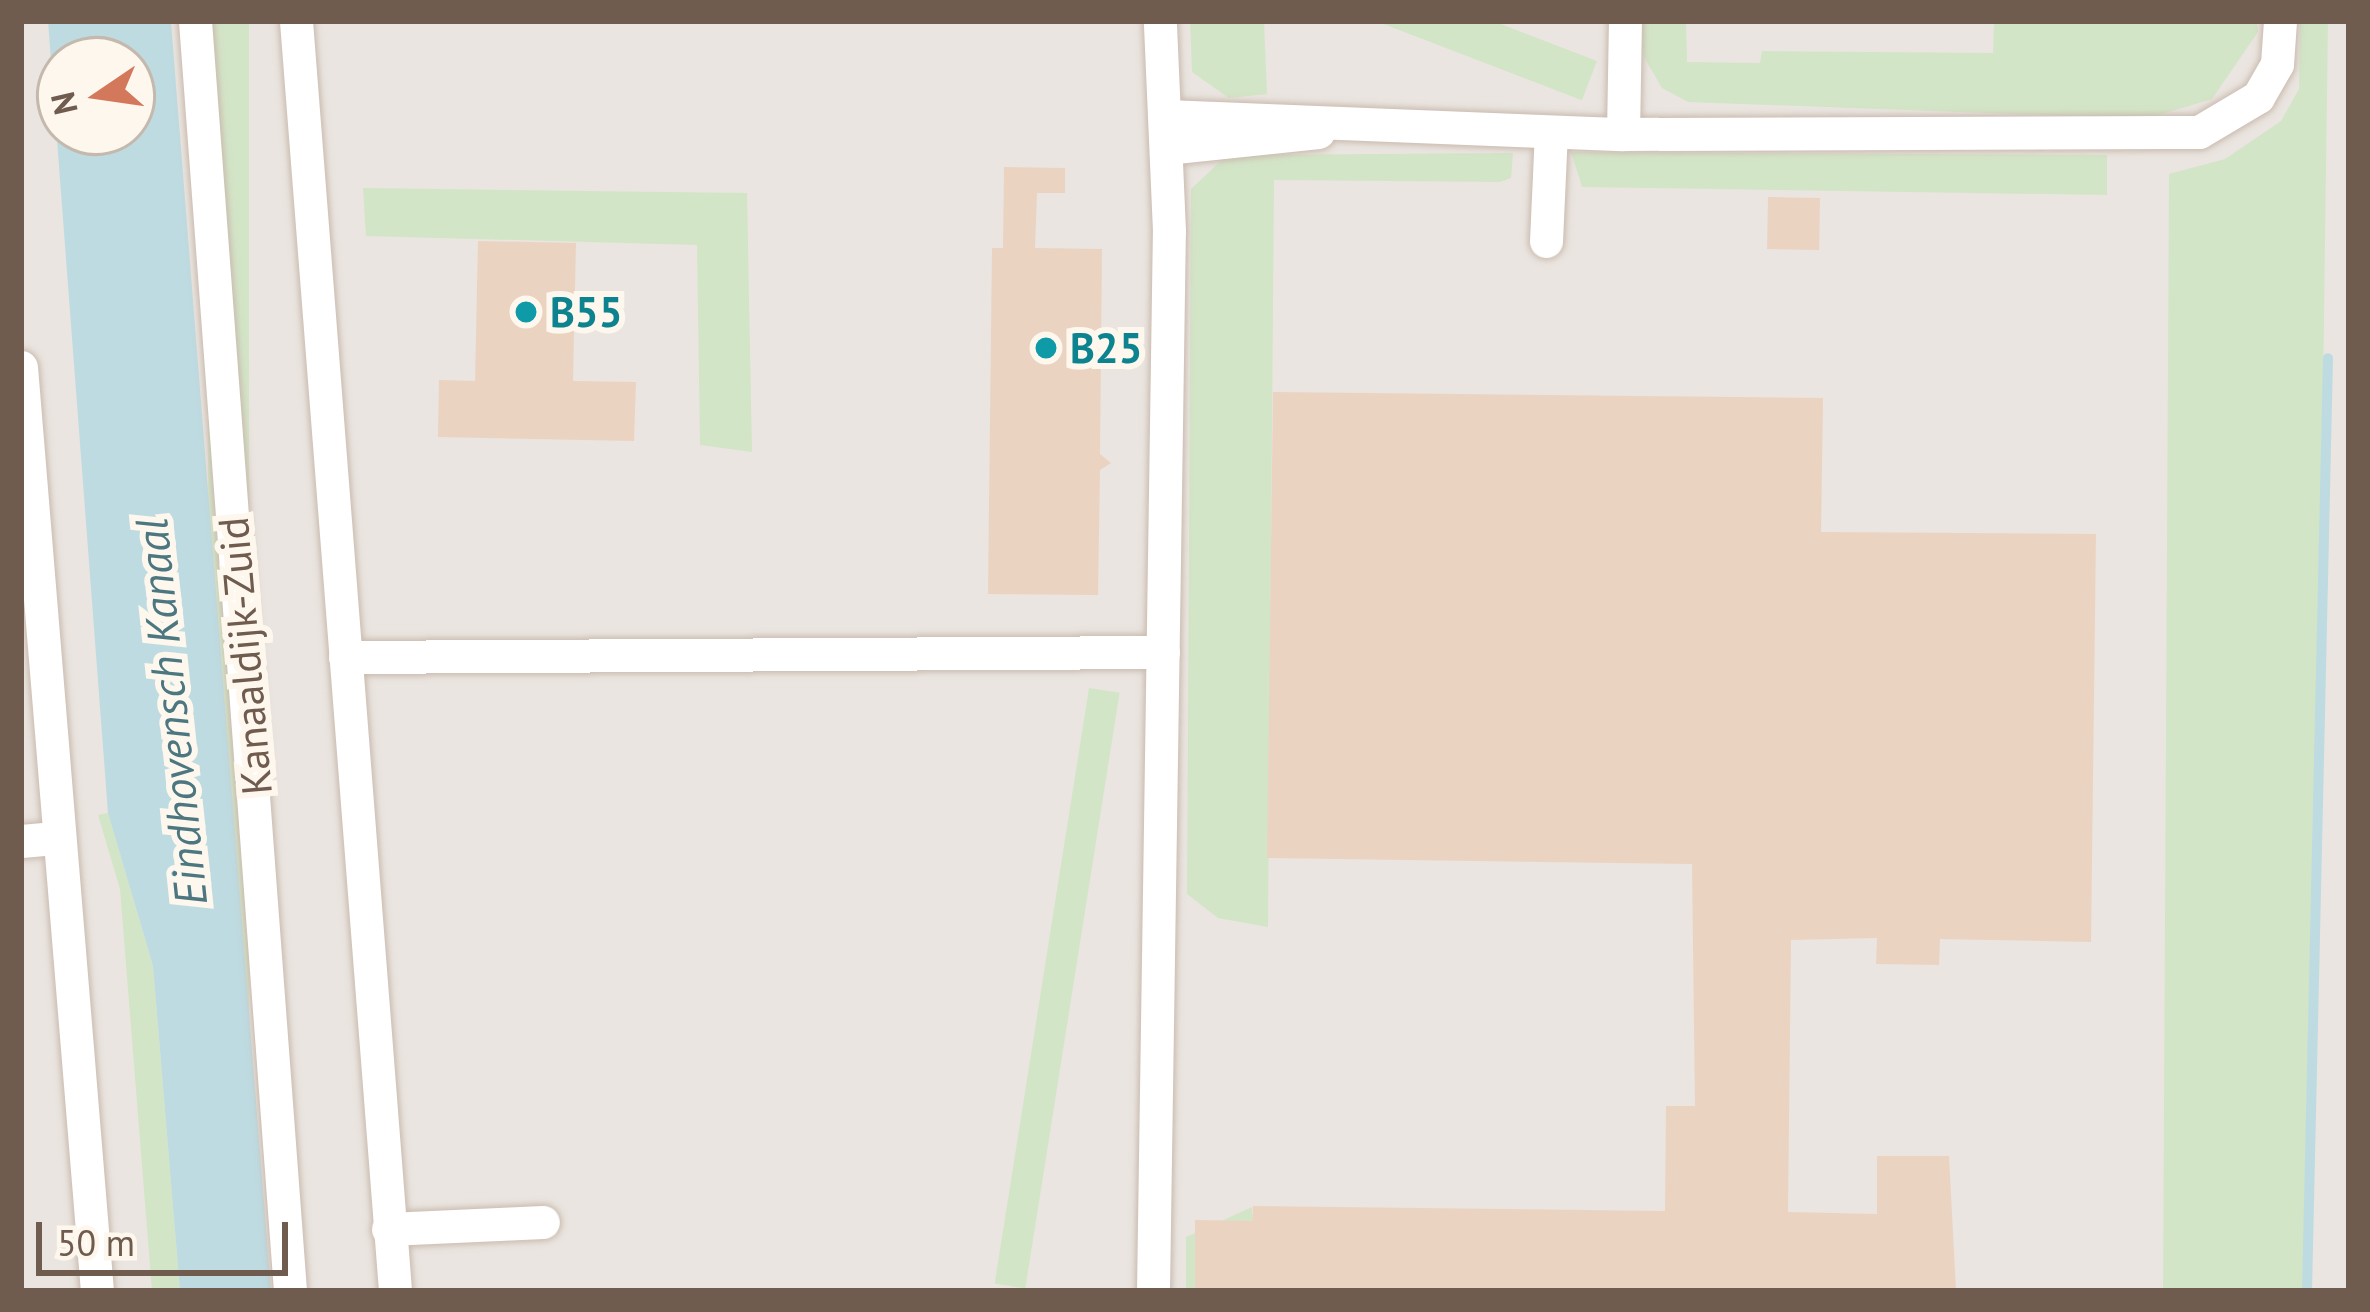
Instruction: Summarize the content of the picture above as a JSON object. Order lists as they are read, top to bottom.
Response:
{
  "streets": {
    "street": ["Kanaaldijk-Zuid"]
  },
  "water": ["Eindhovensch Kanaal"],
  "places": ["B55", "B25"],
  "scale_bar": "50 m",
  "north": "left"
}
